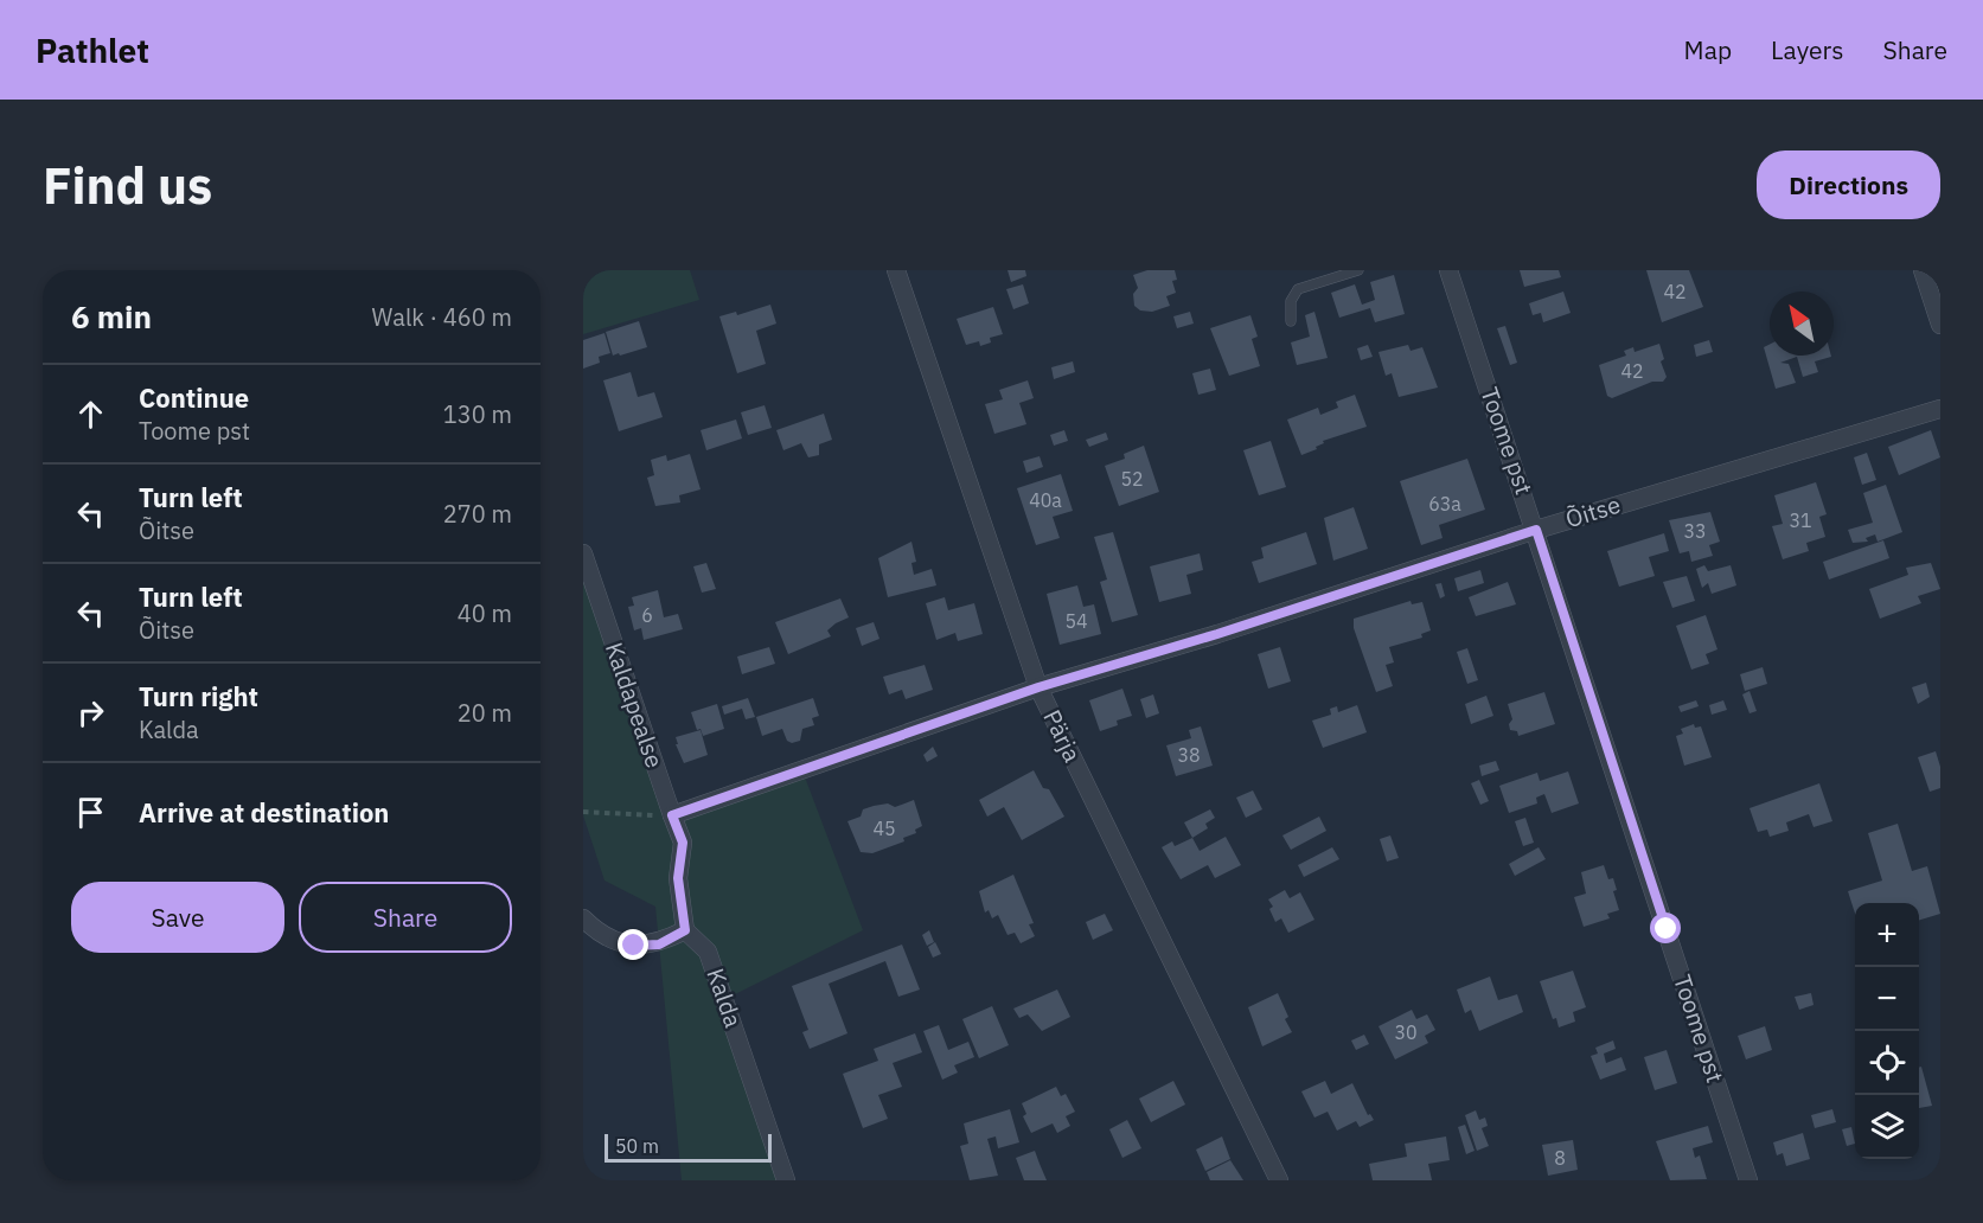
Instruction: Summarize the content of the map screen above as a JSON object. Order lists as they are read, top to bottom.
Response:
{
  "streets": {
    "street": [
      "Toome pst",
      "Õitse",
      "Kaldapealse",
      "Pärja",
      "Kalda"
    ]
  },
  "crossings": [
    ["Toome pst", "Õitse"],
    ["Õitse", "Kaldapealse"],
    ["Õitse", "Pärja"]
  ],
  "house_numbers": [
    "42",
    "42",
    "52",
    "40a",
    "63a",
    "31",
    "33",
    "6",
    "54",
    "38",
    "45",
    "30",
    "8"
  ],
  "scale_bar": "50 m",
  "north": "top left",
  "page": {
    "header": "Pathlet",
    "nav": ["Map", "Layers", "Share"],
    "buttons": [
      "Directions",
      ["Save", "Share"]
    ],
    "title": "Find us",
    "heading": ["6 min", "Walk · 460 m"],
    "list": [
      ["Continue", "Toome pst", "130 m"],
      ["Turn left", "Õitse", "270 m"],
      ["Turn left", "Õitse", "40 m"],
      ["Turn right", "Kalda", "20 m"],
      "Arrive at destination"
    ],
    "map_buttons": ["+", "−"],
    "scale": "50 m"
  }
}
